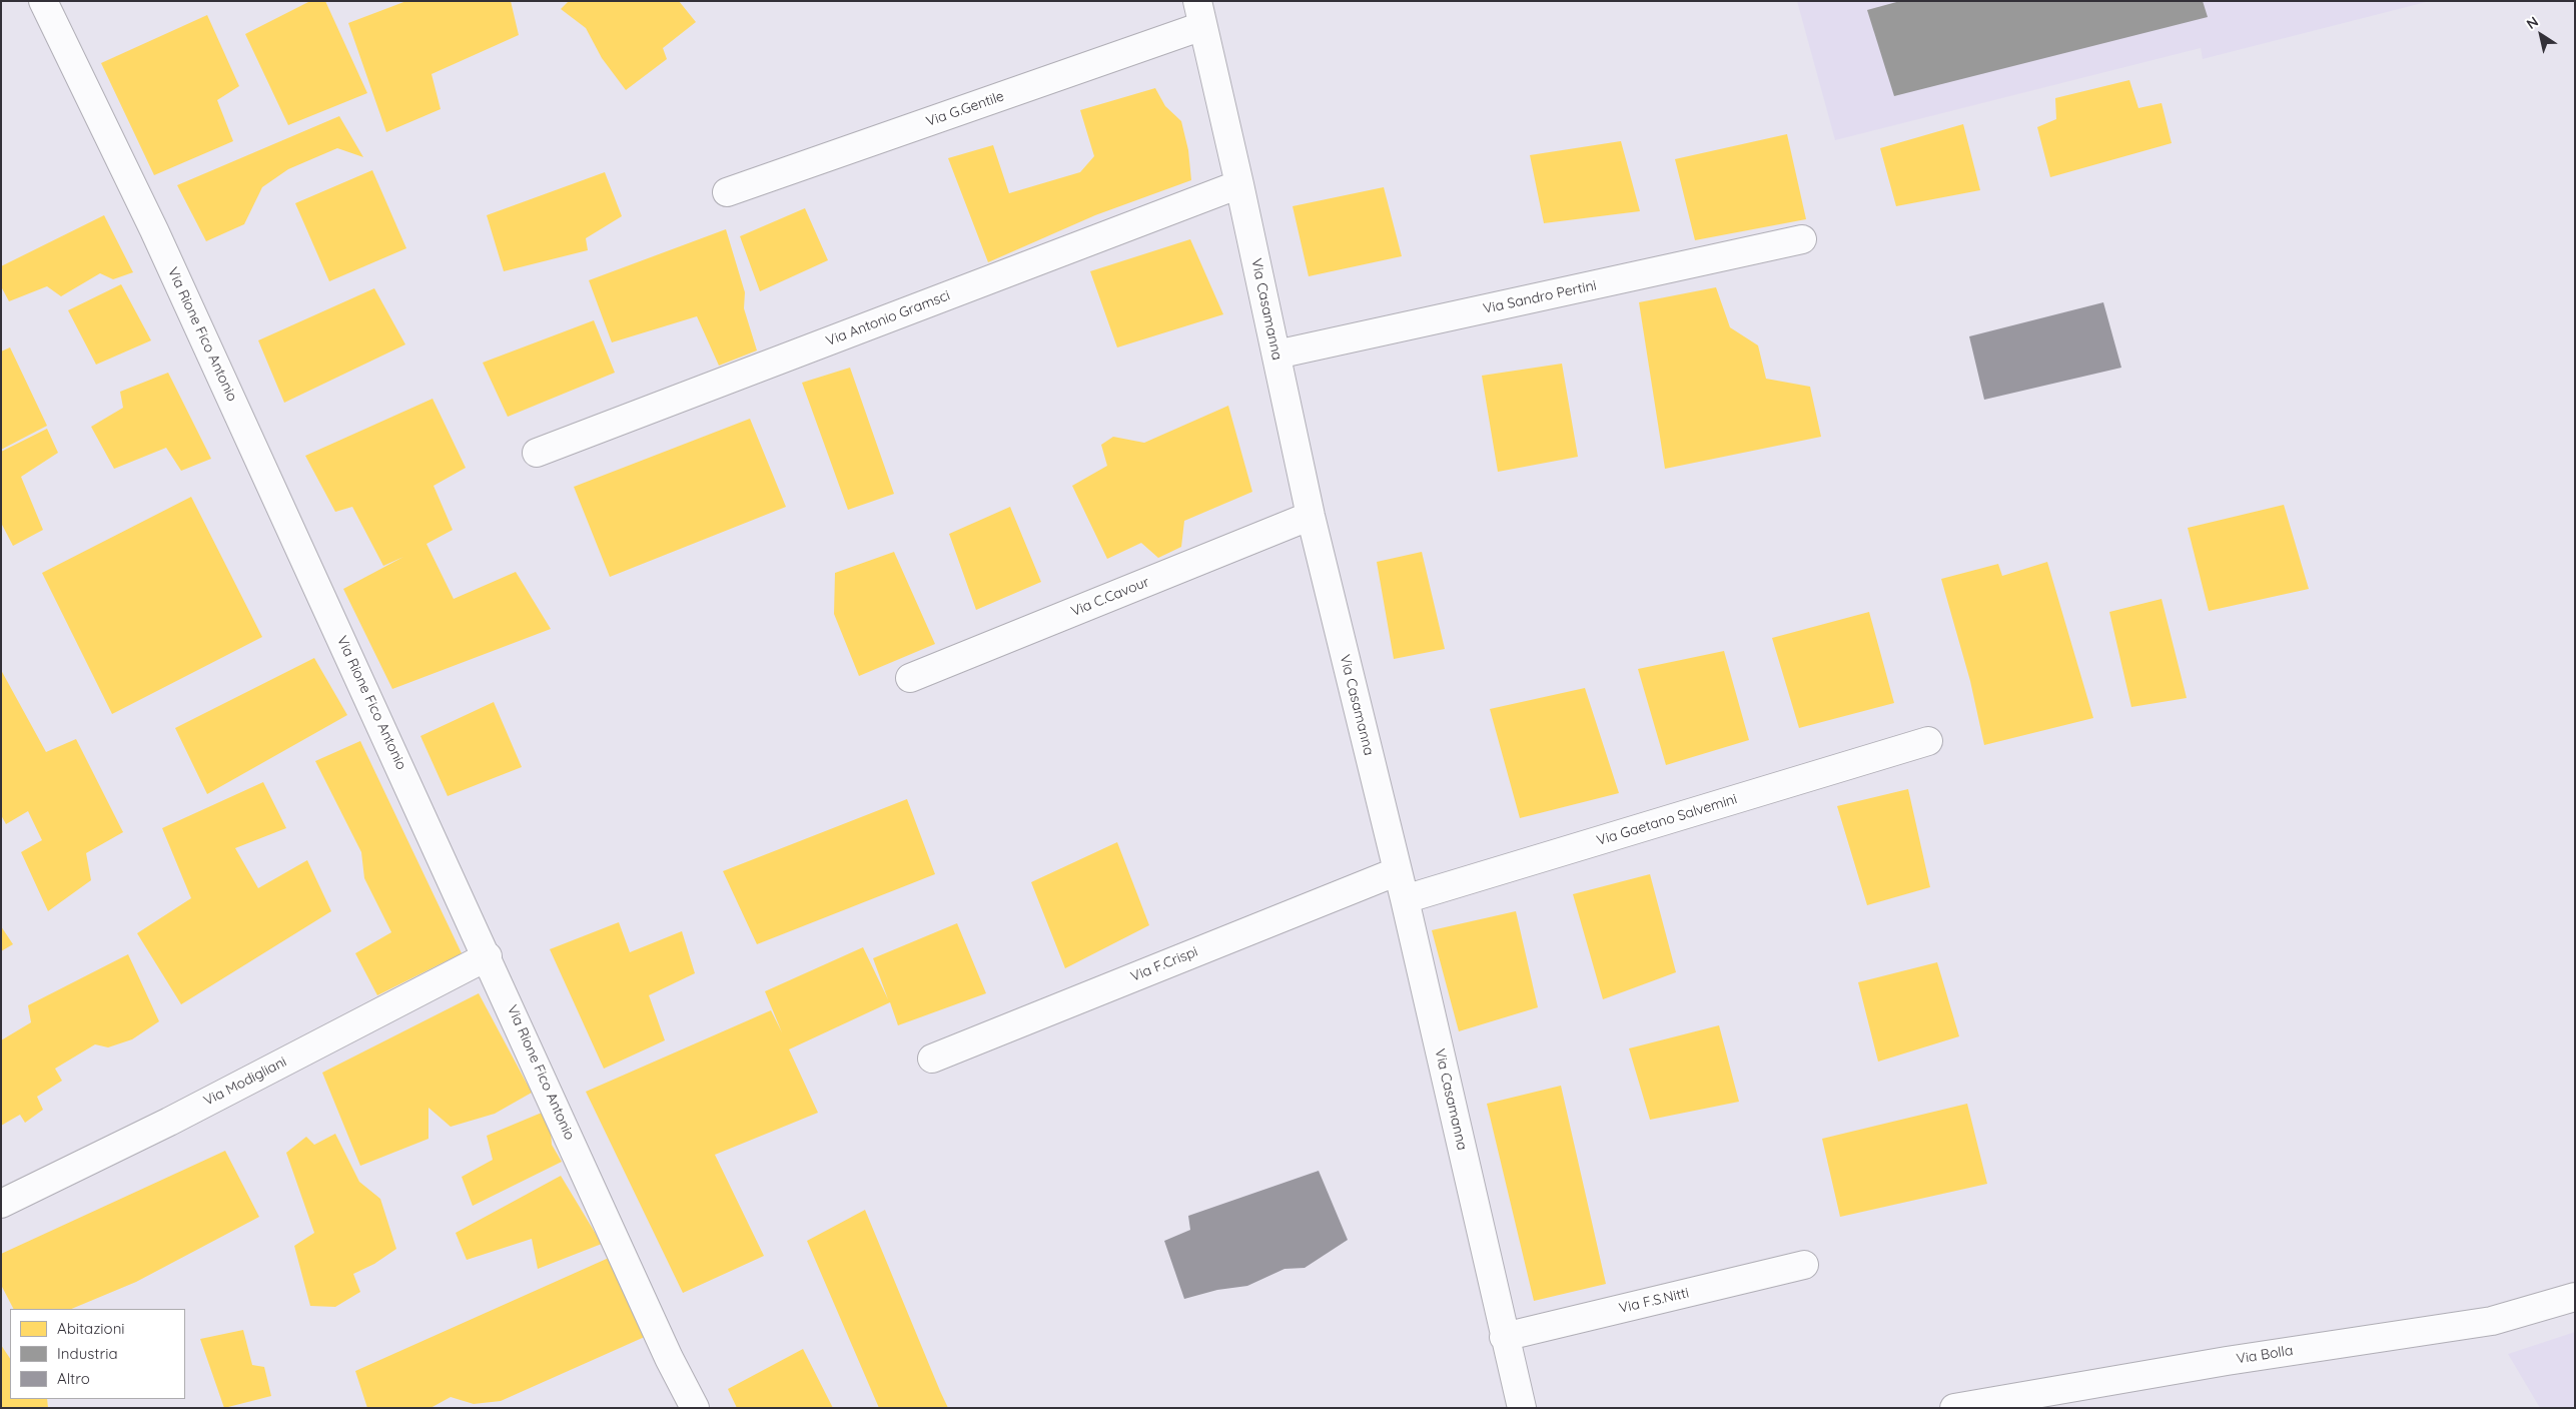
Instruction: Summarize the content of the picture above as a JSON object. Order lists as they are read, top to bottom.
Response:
{
  "streets": {
    "street": [
      "Via G.Gentile",
      "Via Sandro Pertini",
      "Via Casamanna",
      "Via Antonio Gramsci",
      "Via Rione Fico Antonio",
      "Via C.Cavour",
      "Via Gaetano Salvemini",
      "Via F.Crispi",
      "Via Modigliani",
      "Via F.S.Nitti",
      "Via Bolla"
    ]
  },
  "crossings": [
    ["Via G.Gentile", "Via Casamanna"],
    ["Via Sandro Pertini", "Via Casamanna"],
    ["Via Casamanna", "Via Antonio Gramsci"],
    ["Via Casamanna", "Via C.Cavour"],
    ["Via Casamanna", "Via Gaetano Salvemini"],
    ["Via Casamanna", "Via F.Crispi"],
    ["Via Casamanna", "Via F.S.Nitti"],
    ["Via Rione Fico Antonio", "Via Modigliani"]
  ],
  "legend": ["Abitazioni", "Industria", "Altro"],
  "north": "top left"
}
